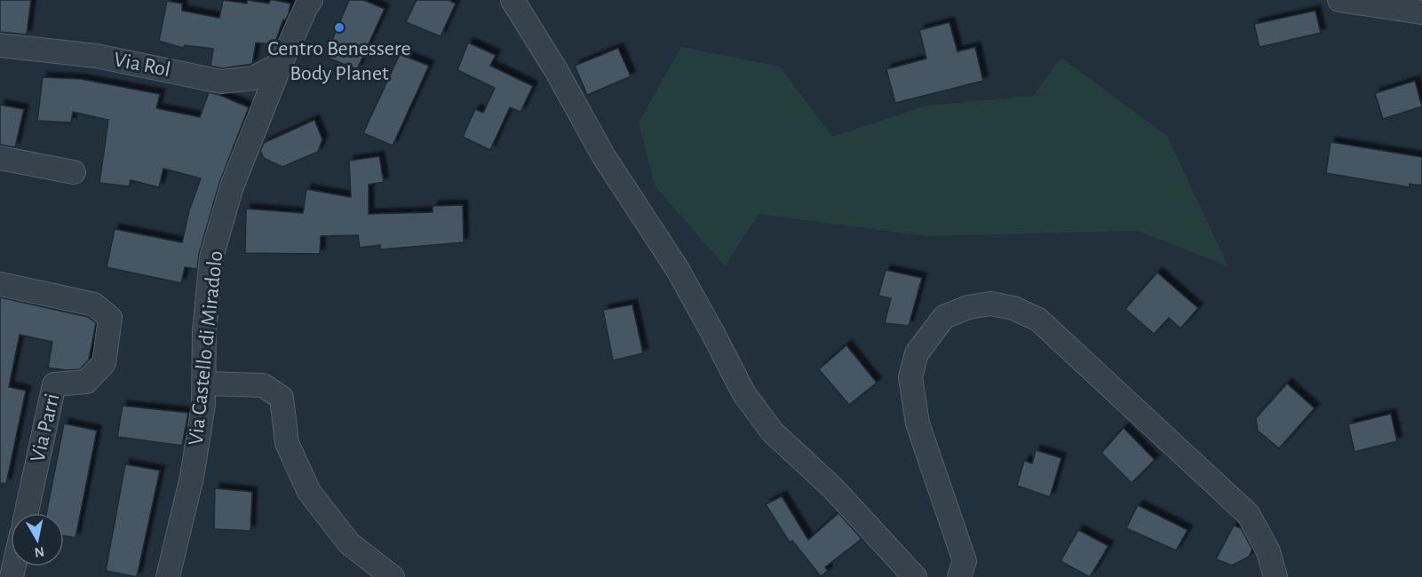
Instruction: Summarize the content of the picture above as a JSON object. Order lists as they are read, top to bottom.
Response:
{
  "streets": {
    "street": ["Via Rol", "Via Castello di Miradolo", "Via Parri"]
  },
  "crossings": [
    ["Via Rol", "Via Castello di Miradolo"]
  ],
  "places": ["Centro Benessere Body Planet"],
  "north": "bottom"
}
